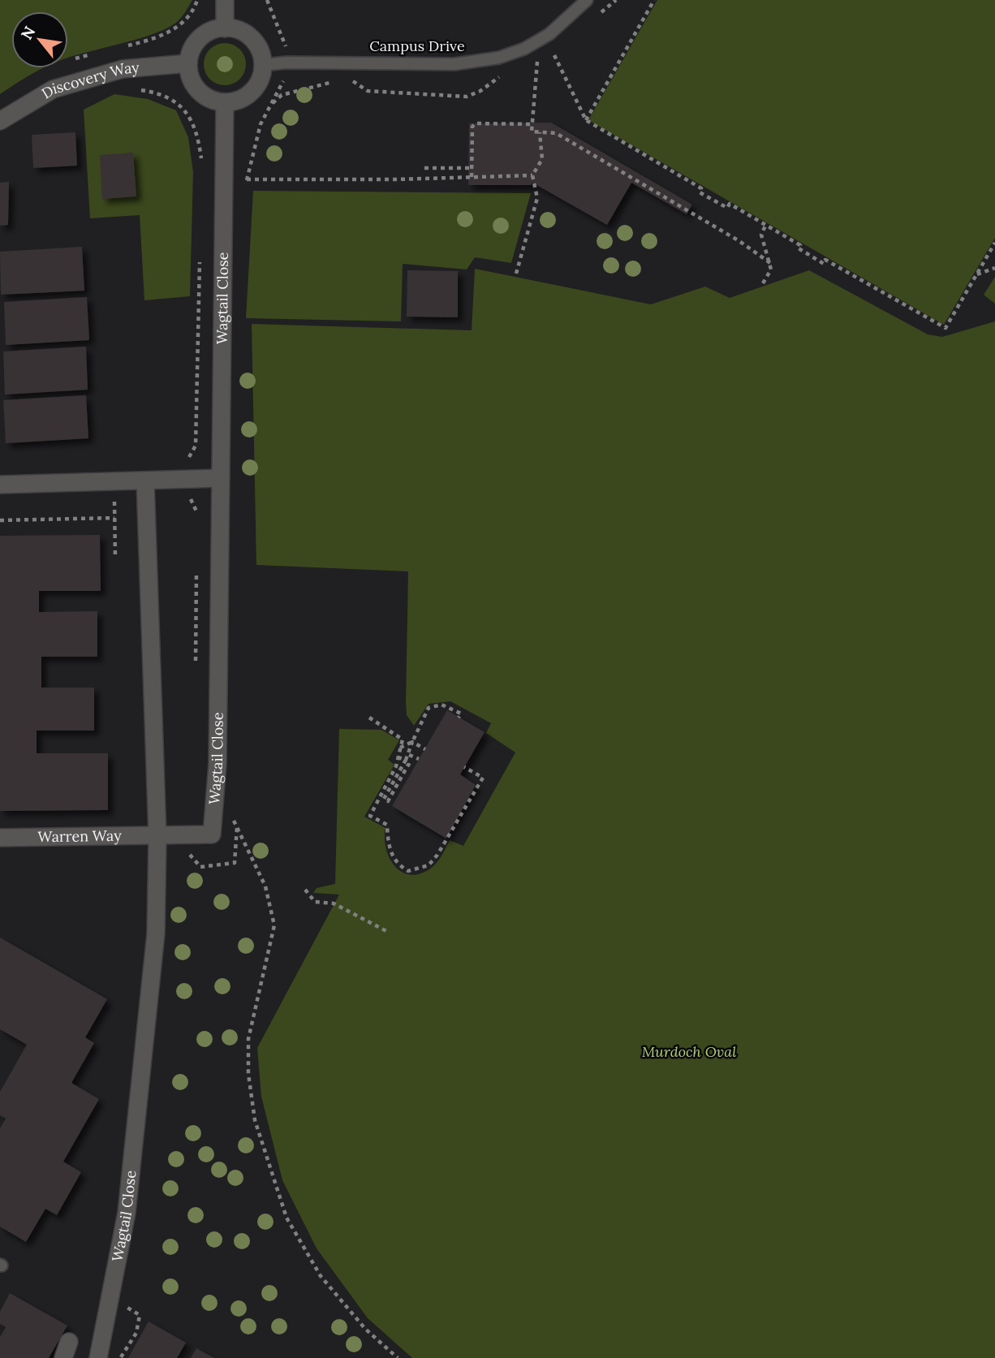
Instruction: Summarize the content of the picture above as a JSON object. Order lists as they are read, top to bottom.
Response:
{
  "streets": {
    "street": ["Discovery Way", "Wagtail Close", "Warren Way"],
    "lane": ["Campus Drive"]
  },
  "crossings": [
    ["Campus Drive", "Discovery Way"],
    ["Campus Drive", "Wagtail Close"],
    ["Discovery Way", "Wagtail Close"],
    ["Wagtail Close", "Warren Way"]
  ],
  "parks": ["Murdoch Oval"],
  "north": "top left"
}
